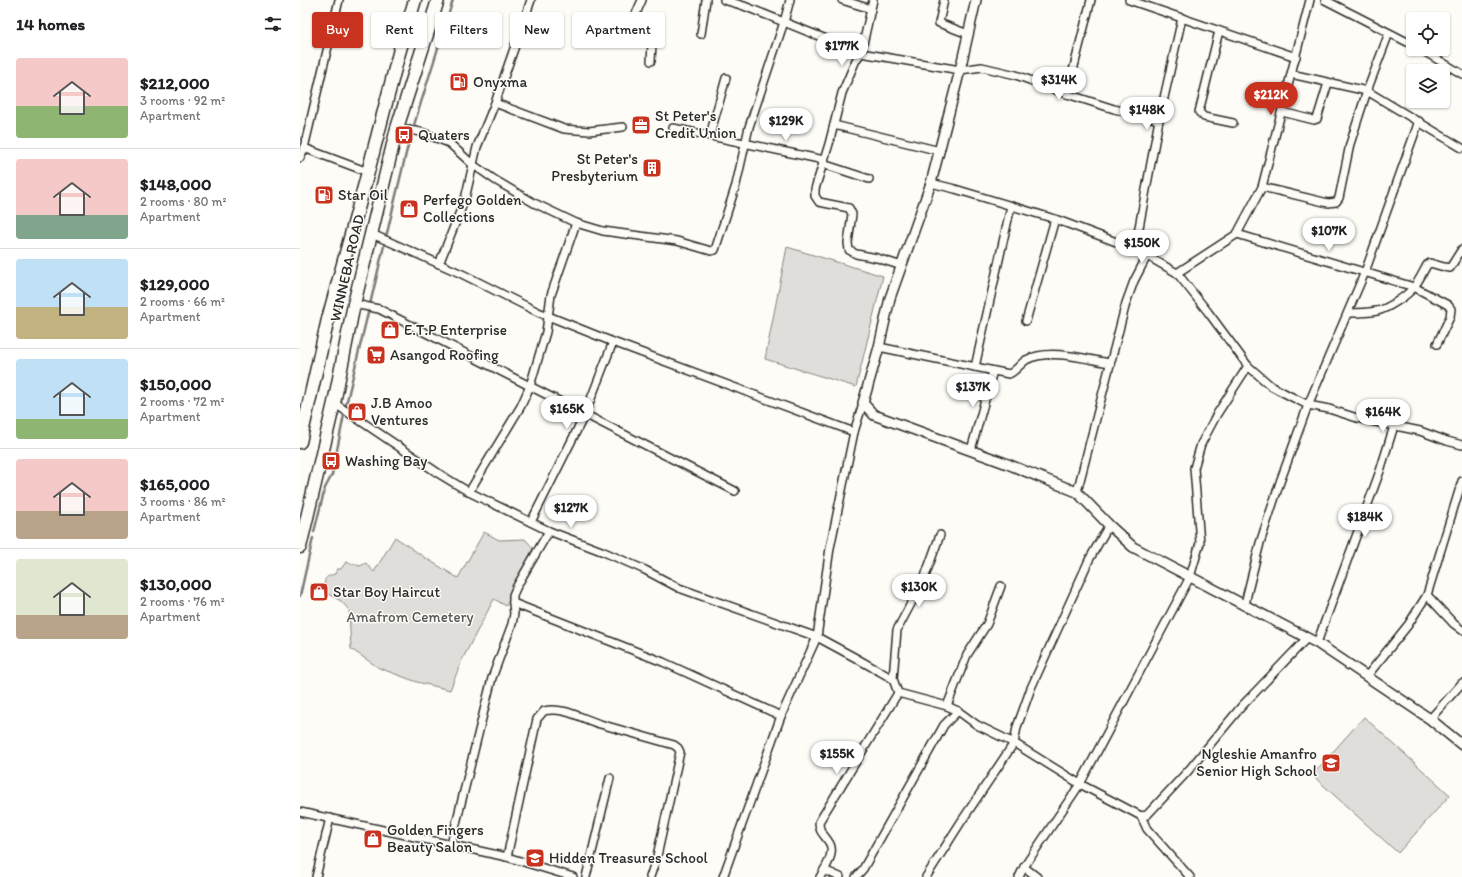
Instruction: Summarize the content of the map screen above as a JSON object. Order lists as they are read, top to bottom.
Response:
{
  "streets": {
    "highway": ["WINNEBA ROAD"]
  },
  "parks": ["Amafrom Cemetery"],
  "places": {
    "fuel station": ["Onyxma", "Star Oil"],
    "office": ["St Peter's Credit Union"],
    "bus stop": ["Quaters", "Washing Bay"],
    "building": ["St Peter's Presbyterium"],
    "shop": [
      "Perfego Golden Collections",
      "E.T.P Enterprise",
      "J.B Amoo Ventures",
      "Star Boy Haircut",
      "Golden Fingers Beauty Salon"
    ],
    "supermarket": ["Asangod Roofing"],
    "school or university": ["Ngleshie Amanfro Senior High School", "Hidden Treasures School"]
  },
  "page": {
    "heading": "14 homes",
    "chip": [
      "Buy",
      "Rent",
      "Filters",
      "New",
      "Apartment"
    ],
    "price": [
      "$177K",
      "$314K",
      "$212K",
      "$148K",
      "$129K",
      "$107K",
      "$150K",
      "$137K",
      "$165K",
      "$164K",
      "$127K",
      "$184K",
      "$130K",
      "$155K"
    ],
    "list": [
      {
        "name": "$212,000",
        "note": "3 rooms · 92 m² · Apartment"
      },
      {
        "name": "$148,000",
        "note": "2 rooms · 80 m² · Apartment"
      },
      {
        "name": "$129,000",
        "note": "2 rooms · 66 m² · Apartment"
      },
      {
        "name": "$150,000",
        "note": "2 rooms · 72 m² · Apartment"
      },
      {
        "name": "$165,000",
        "note": "3 rooms · 86 m² · Apartment"
      },
      {
        "name": "$130,000",
        "note": "2 rooms · 76 m² · Apartment"
      }
    ]
  }
}
